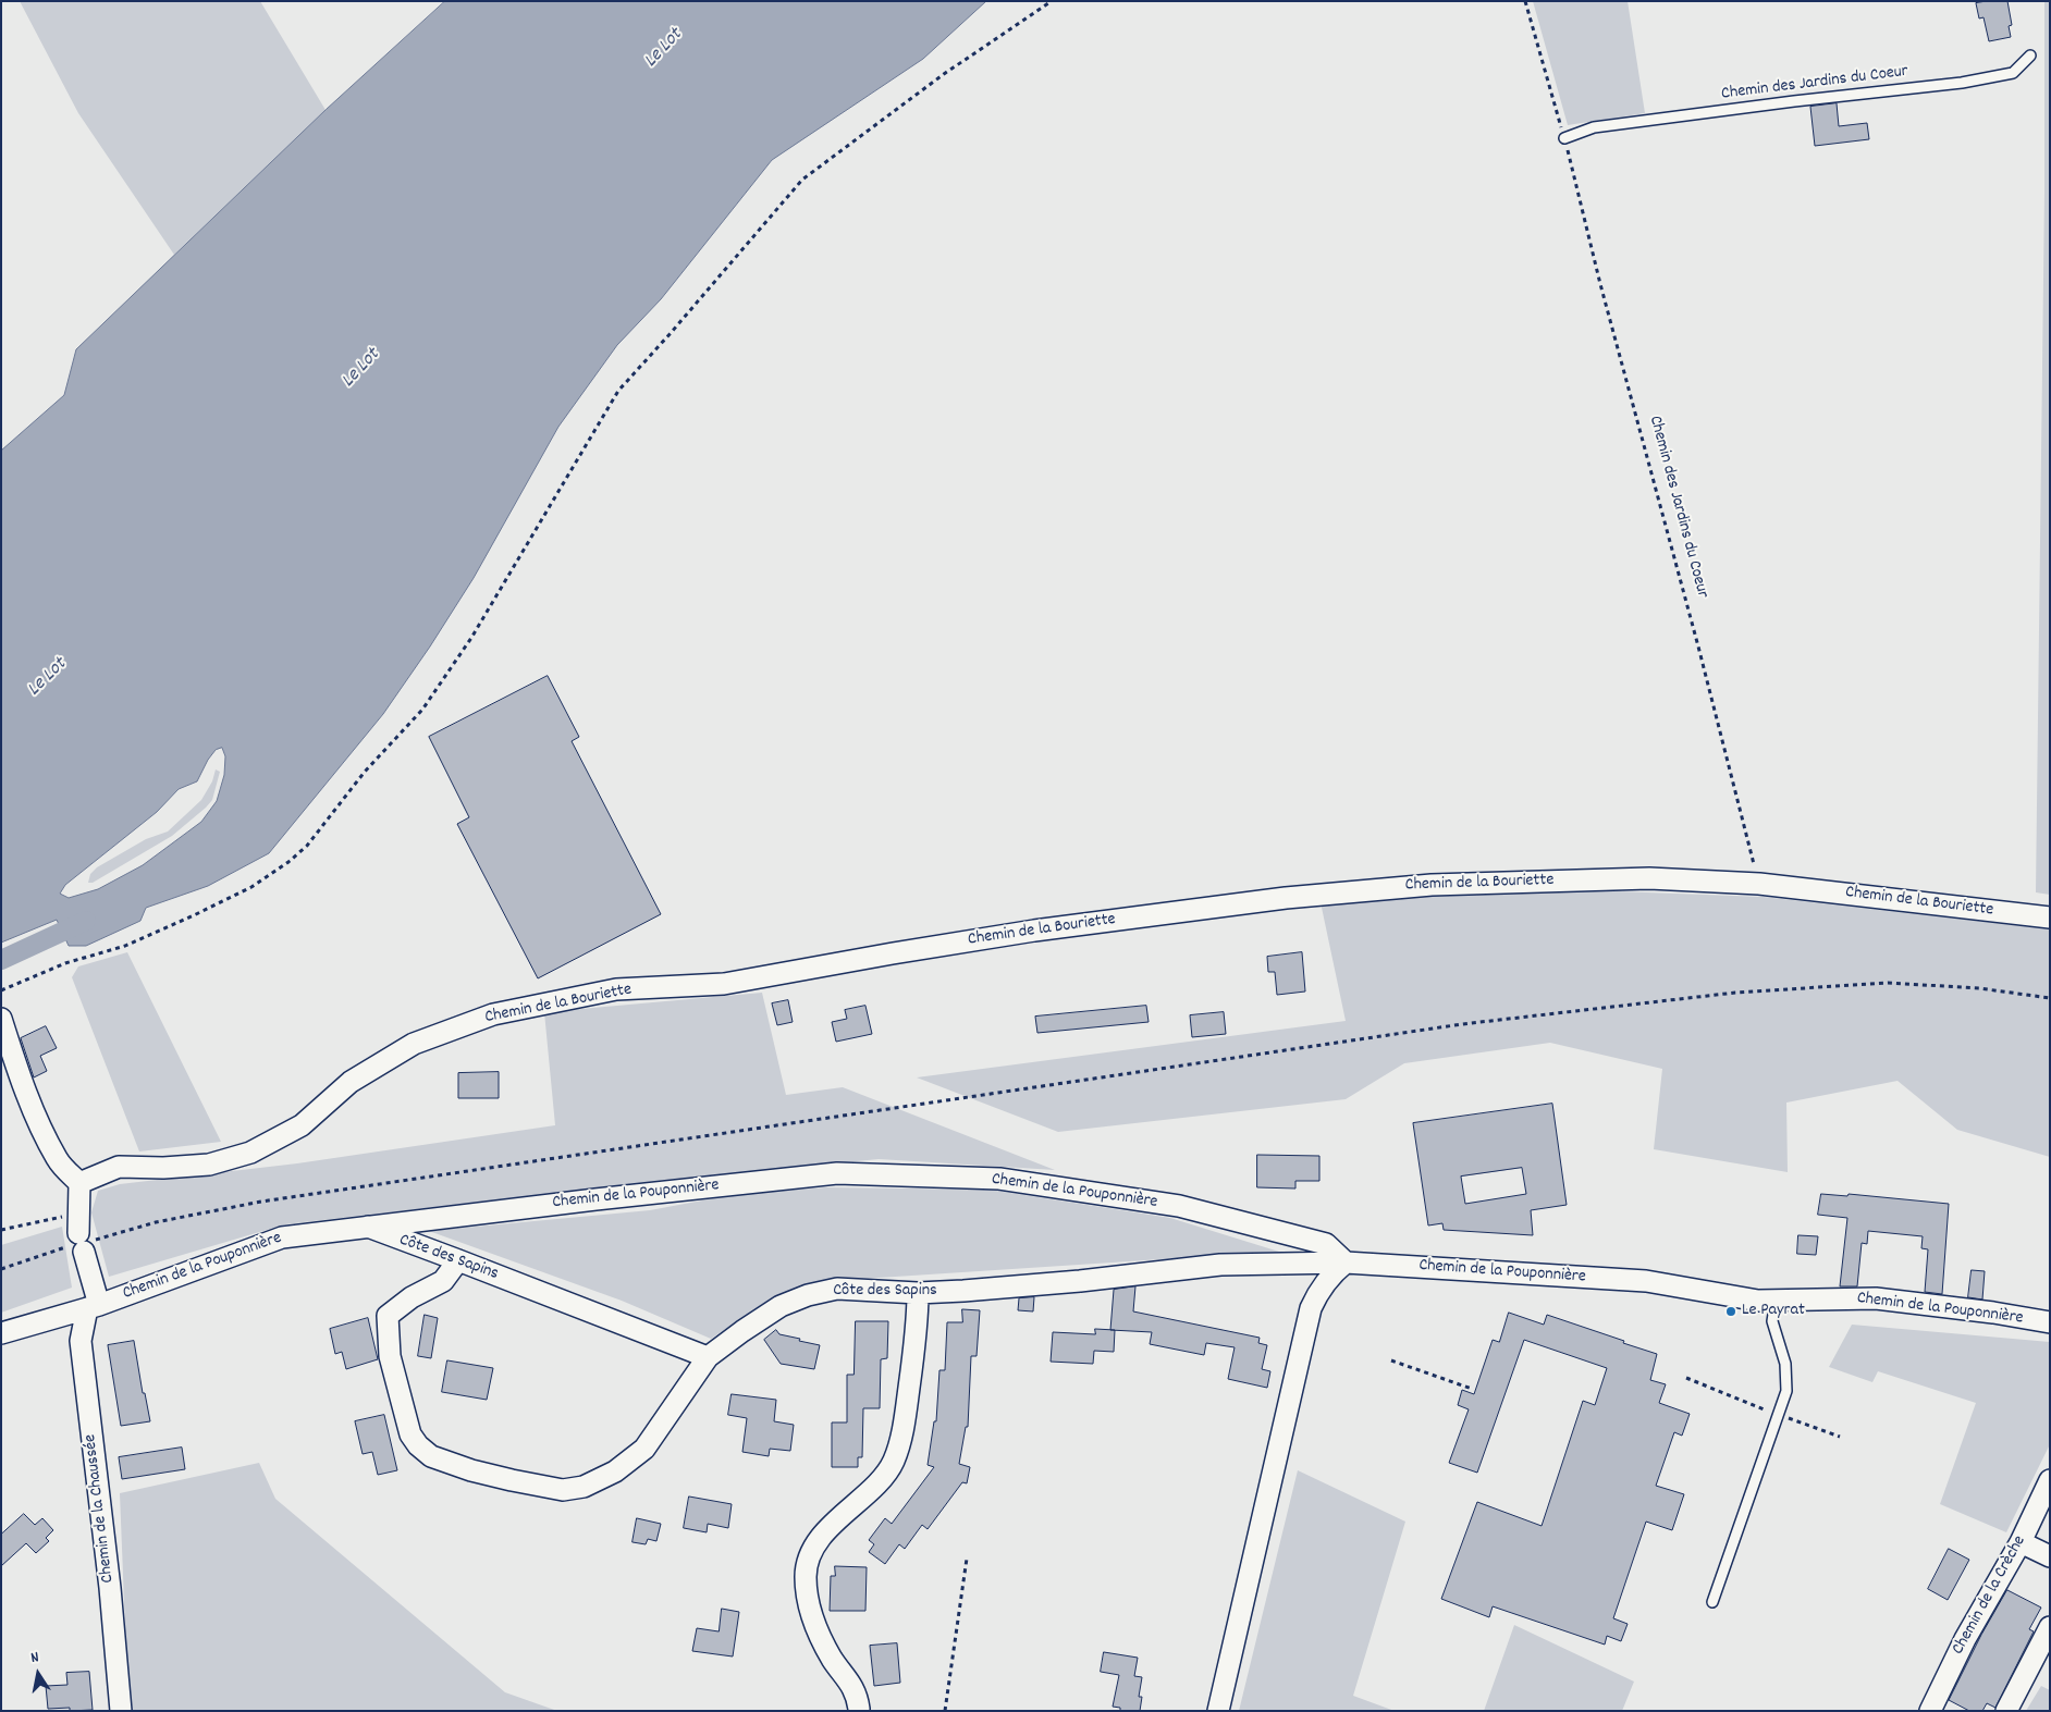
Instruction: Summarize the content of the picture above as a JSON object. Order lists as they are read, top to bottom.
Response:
{
  "streets": {
    "street": [
      "Chemin de la Bouriette",
      "Chemin de la Pouponnière",
      "Côte des Sapins",
      "Chemin de la Chaussée",
      "Chemin de la Crèche"
    ],
    "lane": ["Chemin des Jardins du Coeur"]
  },
  "crossings": [
    ["Chemin des Jardins du Coeur", "Chemin de la Bouriette"],
    ["Chemin de la Bouriette", "Chemin de la Chaussée"],
    ["Chemin de la Pouponnière", "Côte des Sapins"],
    ["Chemin de la Pouponnière", "Chemin de la Chaussée"]
  ],
  "water": ["Le Lot"],
  "places": ["Le Payrat"],
  "north": "top"
}
